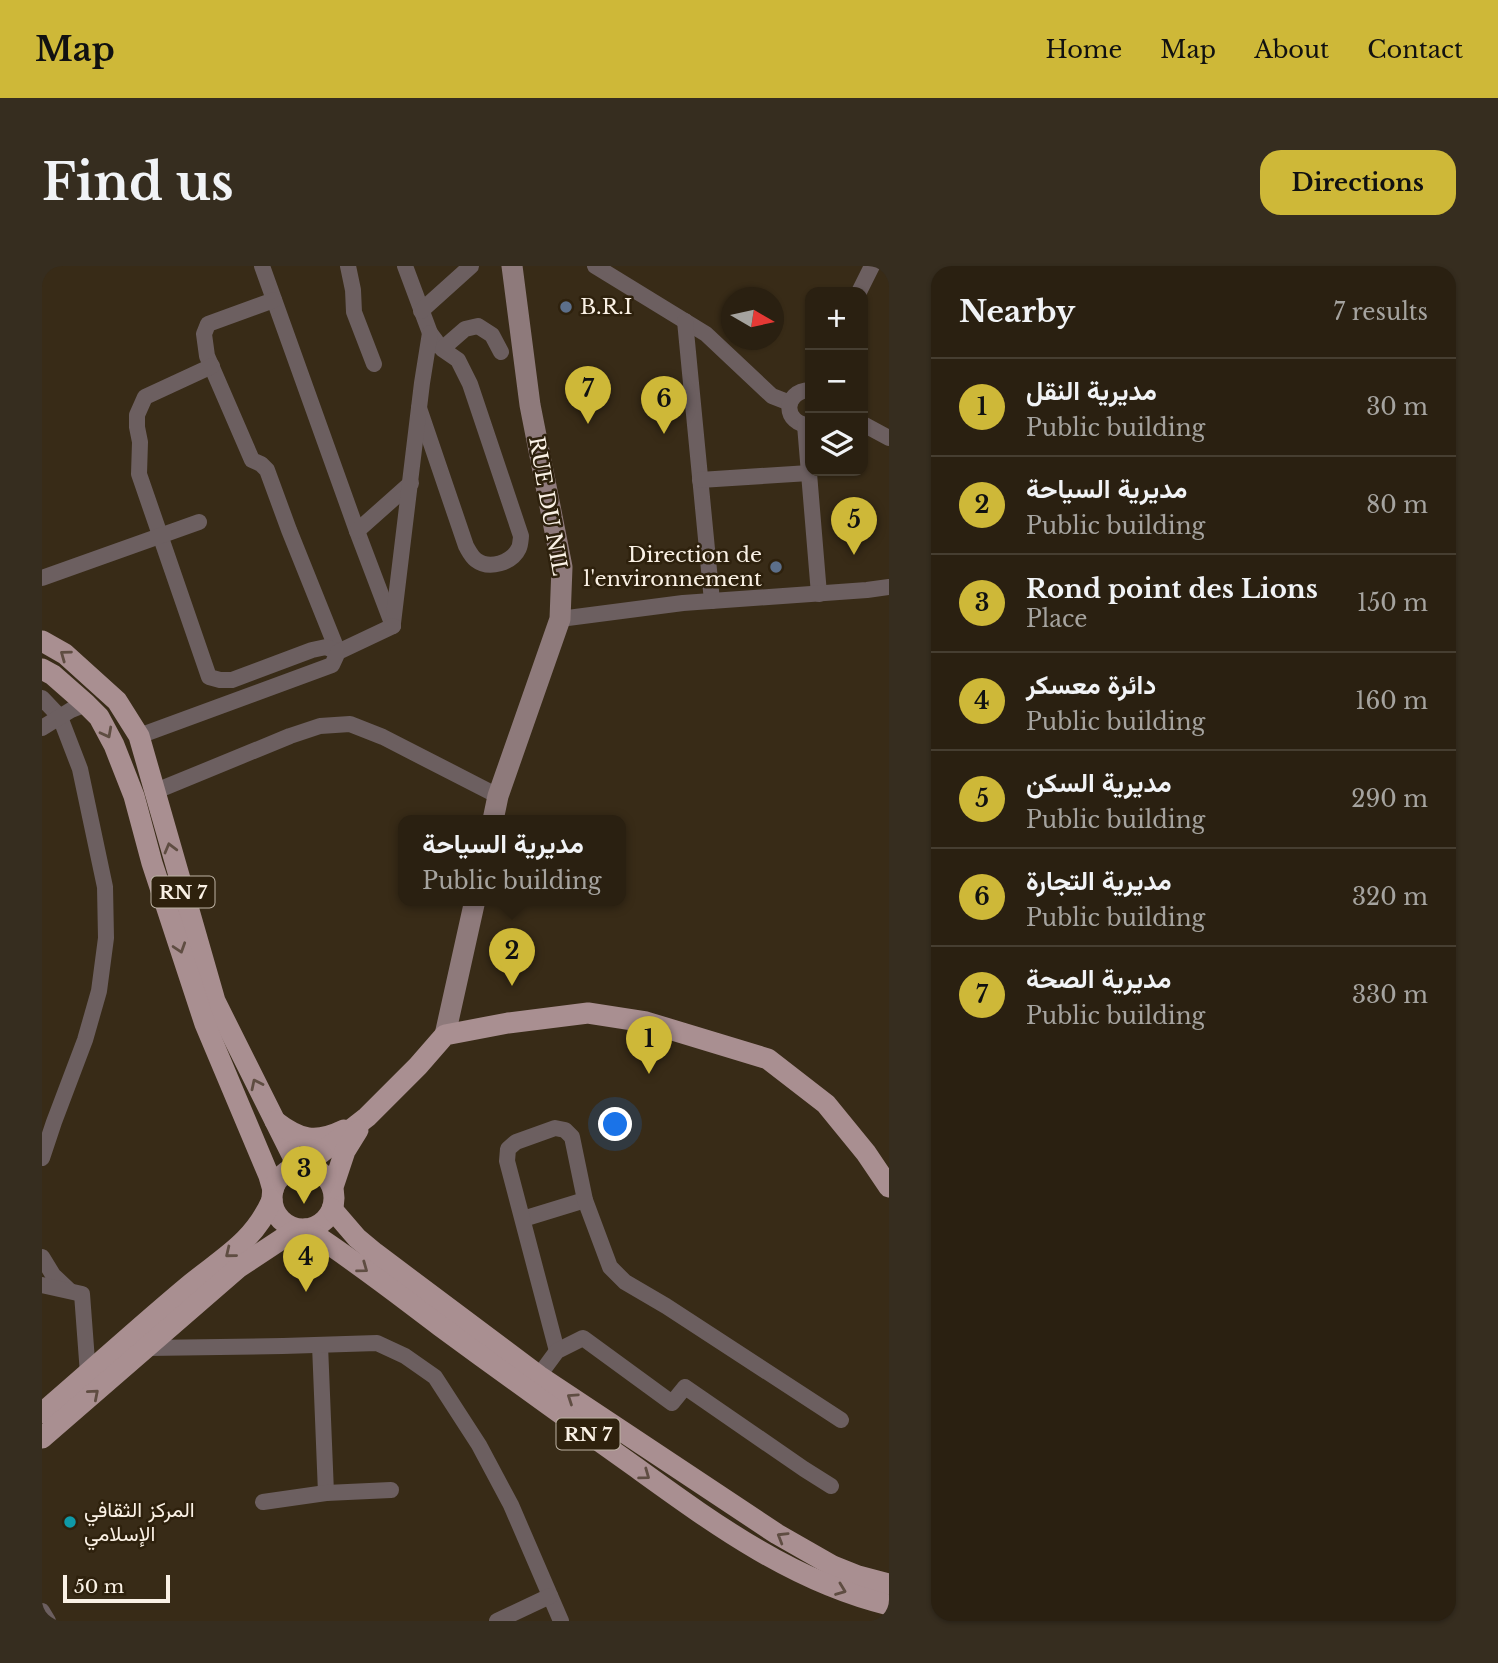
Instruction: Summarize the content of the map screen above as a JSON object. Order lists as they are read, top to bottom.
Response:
{
  "streets": {
    "main road": ["RN 7"],
    "street": ["RUE DU NIL"]
  },
  "places": ["B.R.I", "Direction de l'environnement", "المركز الثقافي الإسلامي"],
  "scale_bar": "50 m",
  "north": "right",
  "page": {
    "header": "Map",
    "nav": [
      "Home",
      "Map",
      "About",
      "Contact"
    ],
    "buttons": "Directions",
    "title": "Find us",
    "heading": ["Nearby", "7 results"],
    "map_buttons": ["+", "−"],
    "list": [
      {
        "mark": "1",
        "name": "مديرية النقل",
        "note": "Public building",
        "value": "30 m"
      },
      {
        "mark": "2",
        "name": "مديرية السياحة",
        "note": "Public building",
        "value": "80 m"
      },
      {
        "mark": "3",
        "name": "Rond point des Lions",
        "note": "Place",
        "value": "150 m"
      },
      {
        "mark": "4",
        "name": "دائرة معسكر",
        "note": "Public building",
        "value": "160 m"
      },
      {
        "mark": "5",
        "name": "مديرية السكن",
        "note": "Public building",
        "value": "290 m"
      },
      {
        "mark": "6",
        "name": "مديرية التجارة",
        "note": "Public building",
        "value": "320 m"
      },
      {
        "mark": "7",
        "name": "مديرية الصحة",
        "note": "Public building",
        "value": "330 m"
      }
    ],
    "pins": [
      "7",
      "6",
      "5",
      "2",
      "1",
      "3",
      "4"
    ],
    "popup": ["مديرية السياحة", "Public building"],
    "scale": "50 m"
  }
}
